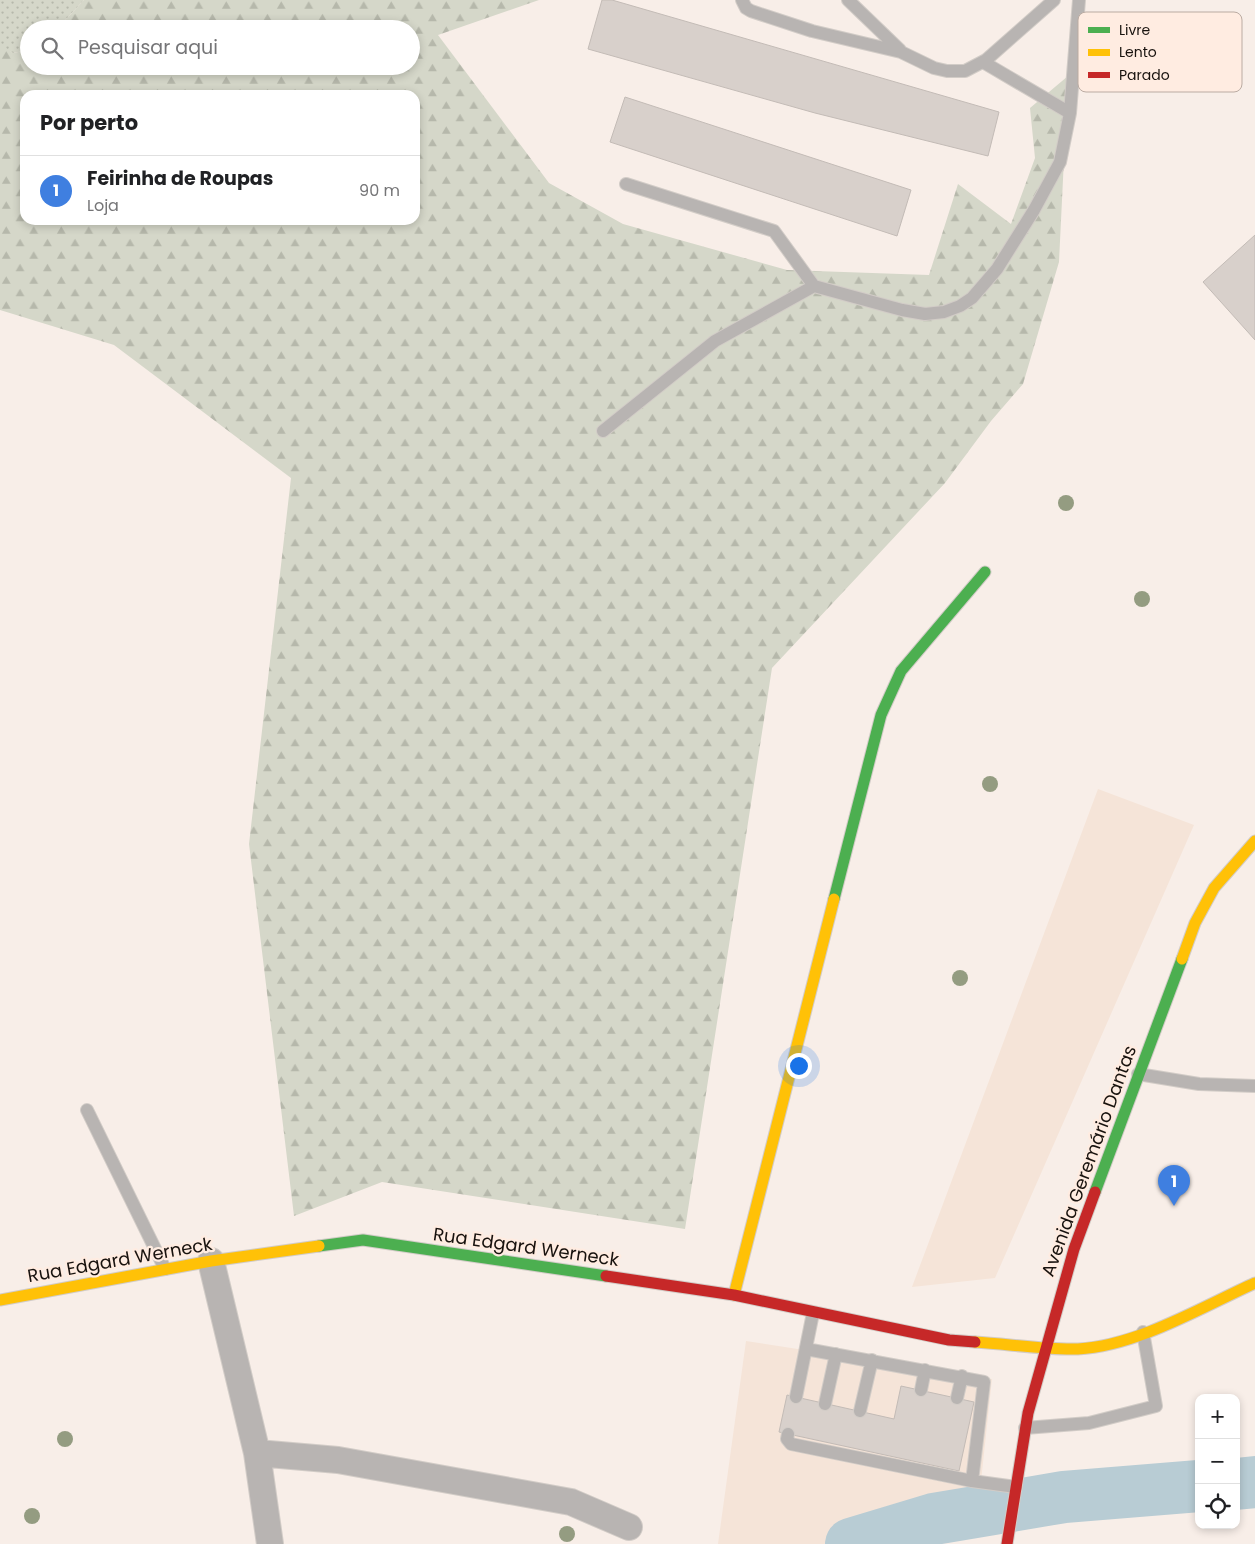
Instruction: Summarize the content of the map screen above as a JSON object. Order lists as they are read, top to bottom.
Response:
{
  "streets": {
    "street": ["Avenida Geremário Dantas", "Rua Edgard Werneck"]
  },
  "crossings": [
    ["Avenida Geremário Dantas", "Rua Edgard Werneck"]
  ],
  "legend": ["Livre", "Lento", "Parado"],
  "page": {
    "search": "Pesquisar aqui",
    "heading": "Por perto",
    "list": [
      {
        "mark": "1",
        "name": "Feirinha de Roupas",
        "note": "Loja",
        "value": "90 m"
      }
    ],
    "pins": "1",
    "map_buttons": ["+", "−"]
  }
}
